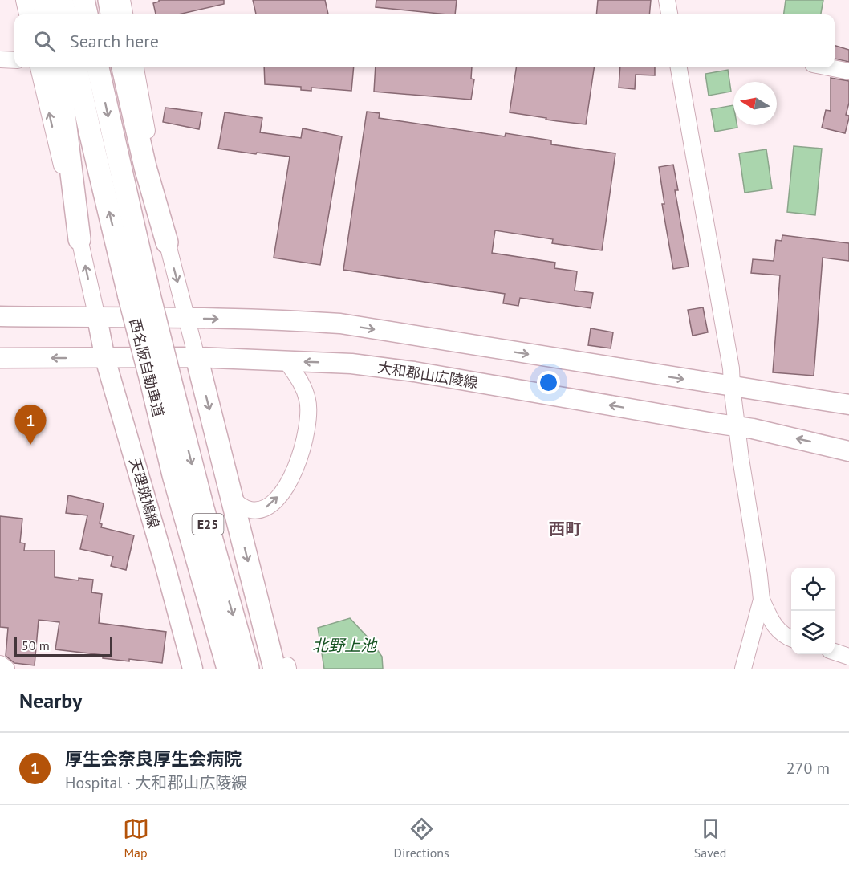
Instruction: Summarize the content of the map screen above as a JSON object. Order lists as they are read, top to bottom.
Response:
{
  "streets": {
    "highway": ["西名阪自動車道", "E25"],
    "main road": ["大和郡山広陵線", "天理斑鳩線"]
  },
  "crossings": [
    ["大和郡山広陵線", "天理斑鳩線"]
  ],
  "districts": ["西町"],
  "water": ["北野上池"],
  "scale_bar": "50 m",
  "north": "left",
  "page": {
    "search": "Search here",
    "pins": "1",
    "scale": "50 m",
    "heading": "Nearby",
    "list": [
      {
        "mark": "1",
        "name": "厚生会奈良厚生会病院",
        "note": "Hospital · 大和郡山広陵線",
        "value": "270 m"
      }
    ],
    "nav": ["Map", "Directions", "Saved"]
  }
}
